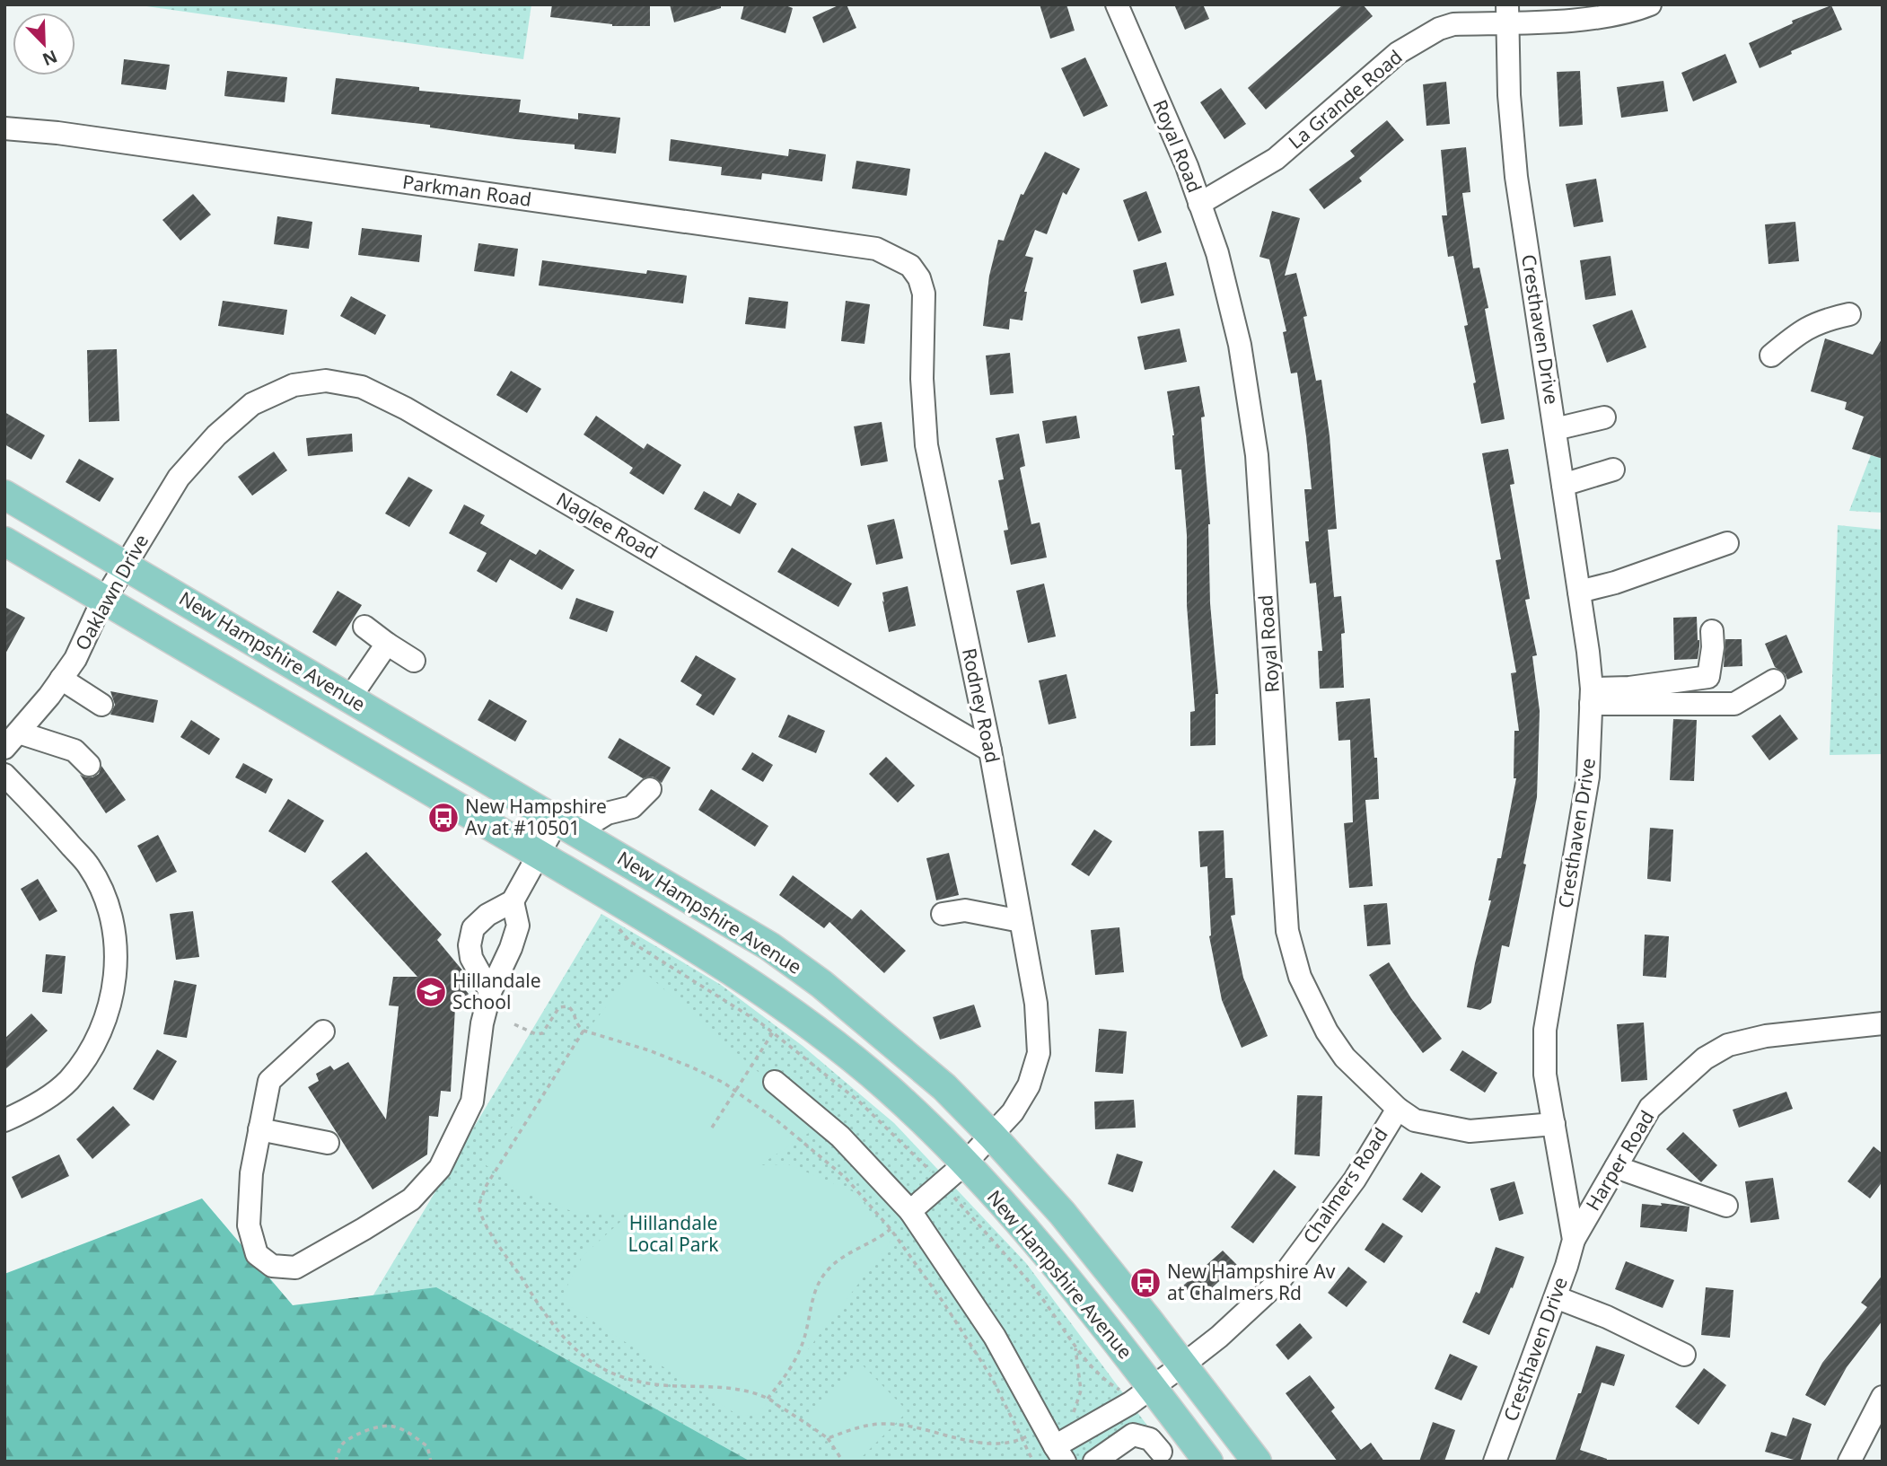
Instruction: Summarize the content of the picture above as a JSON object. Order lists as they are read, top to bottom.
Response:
{
  "streets": {
    "main road": ["New Hampshire Avenue"],
    "street": [
      "La Grande Road",
      "Royal Road",
      "Parkman Road",
      "Cresthaven Drive",
      "Naglee Road",
      "Oaklawn Drive",
      "Rodney Road",
      "Harper Road",
      "Chalmers Road"
    ]
  },
  "crossings": [
    ["La Grande Road", "Royal Road"],
    ["La Grande Road", "Cresthaven Drive"],
    ["Royal Road", "Cresthaven Drive"],
    ["Royal Road", "Chalmers Road"],
    ["Parkman Road", "Rodney Road"],
    ["Cresthaven Drive", "Harper Road"],
    ["Naglee Road", "Oaklawn Drive"],
    ["Naglee Road", "Rodney Road"],
    ["Oaklawn Drive", "New Hampshire Avenue"],
    ["New Hampshire Avenue", "Rodney Road"],
    ["New Hampshire Avenue", "Chalmers Road"]
  ],
  "parks": ["Hillandale Local Park"],
  "places": {
    "bus stop": ["New Hampshire Av at #10501", "New Hampshire Av at Chalmers Rd"],
    "school or university": ["Hillandale School"]
  },
  "north": "bottom right"
}
